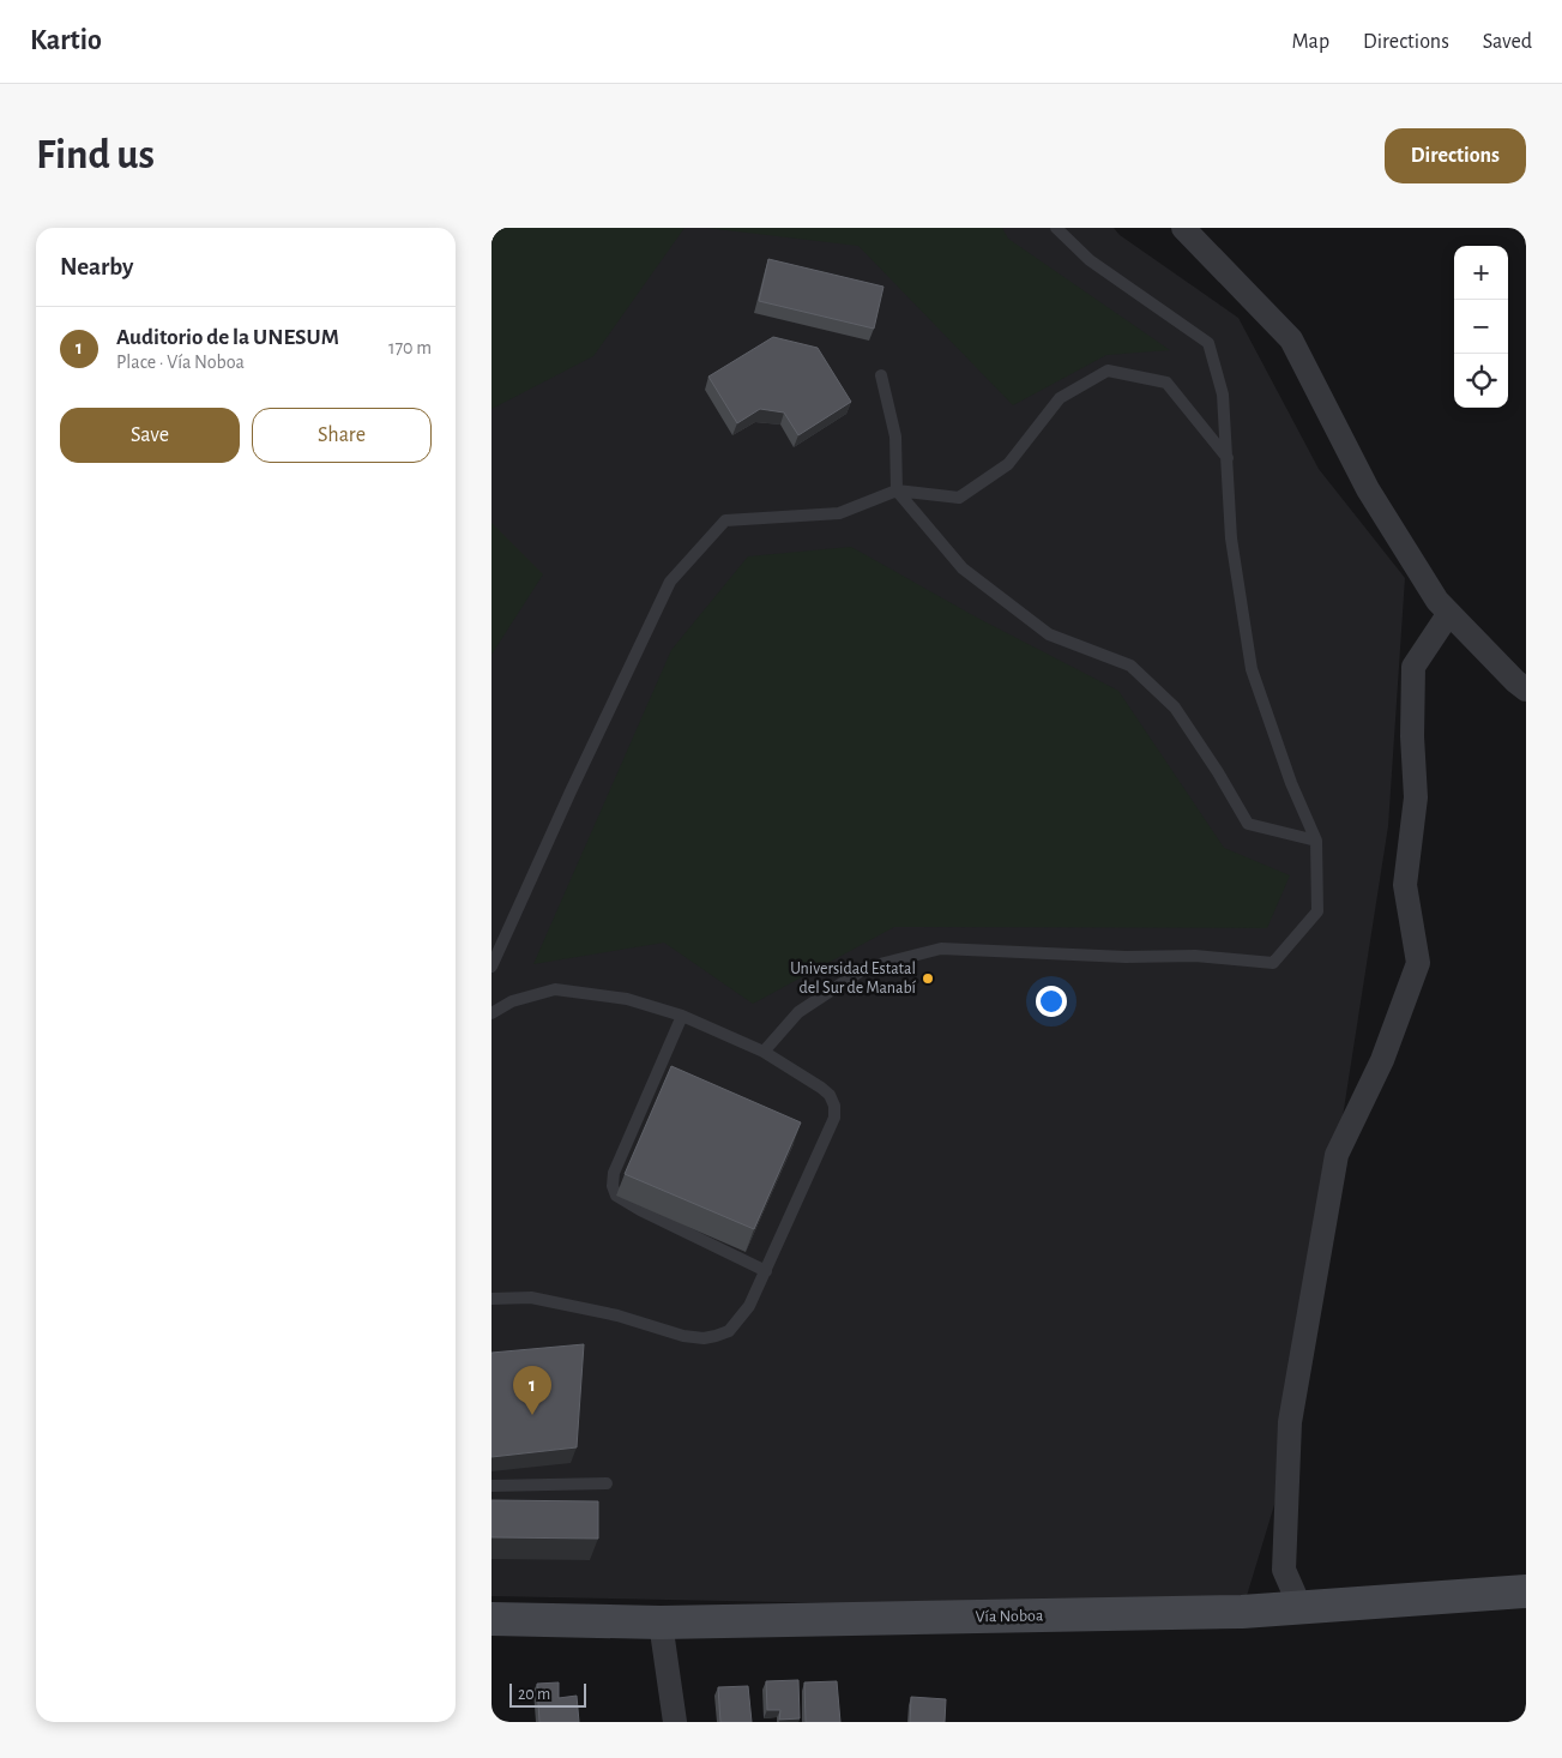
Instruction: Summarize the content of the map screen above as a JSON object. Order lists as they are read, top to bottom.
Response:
{
  "streets": {
    "main road": ["Vía Noboa"]
  },
  "places": ["Universidad Estatal del Sur de Manabí"],
  "scale_bar": "20 m",
  "page": {
    "header": "Kartio",
    "nav": ["Map", "Directions", "Saved"],
    "buttons": [
      "Directions",
      ["Save", "Share"]
    ],
    "title": "Find us",
    "heading": "Nearby",
    "map_buttons": ["+", "−"],
    "list": [
      {
        "mark": "1",
        "name": "Auditorio de la UNESUM",
        "note": "Place · Vía Noboa",
        "value": "170 m"
      }
    ],
    "pins": "1",
    "scale": "20 m"
  }
}
